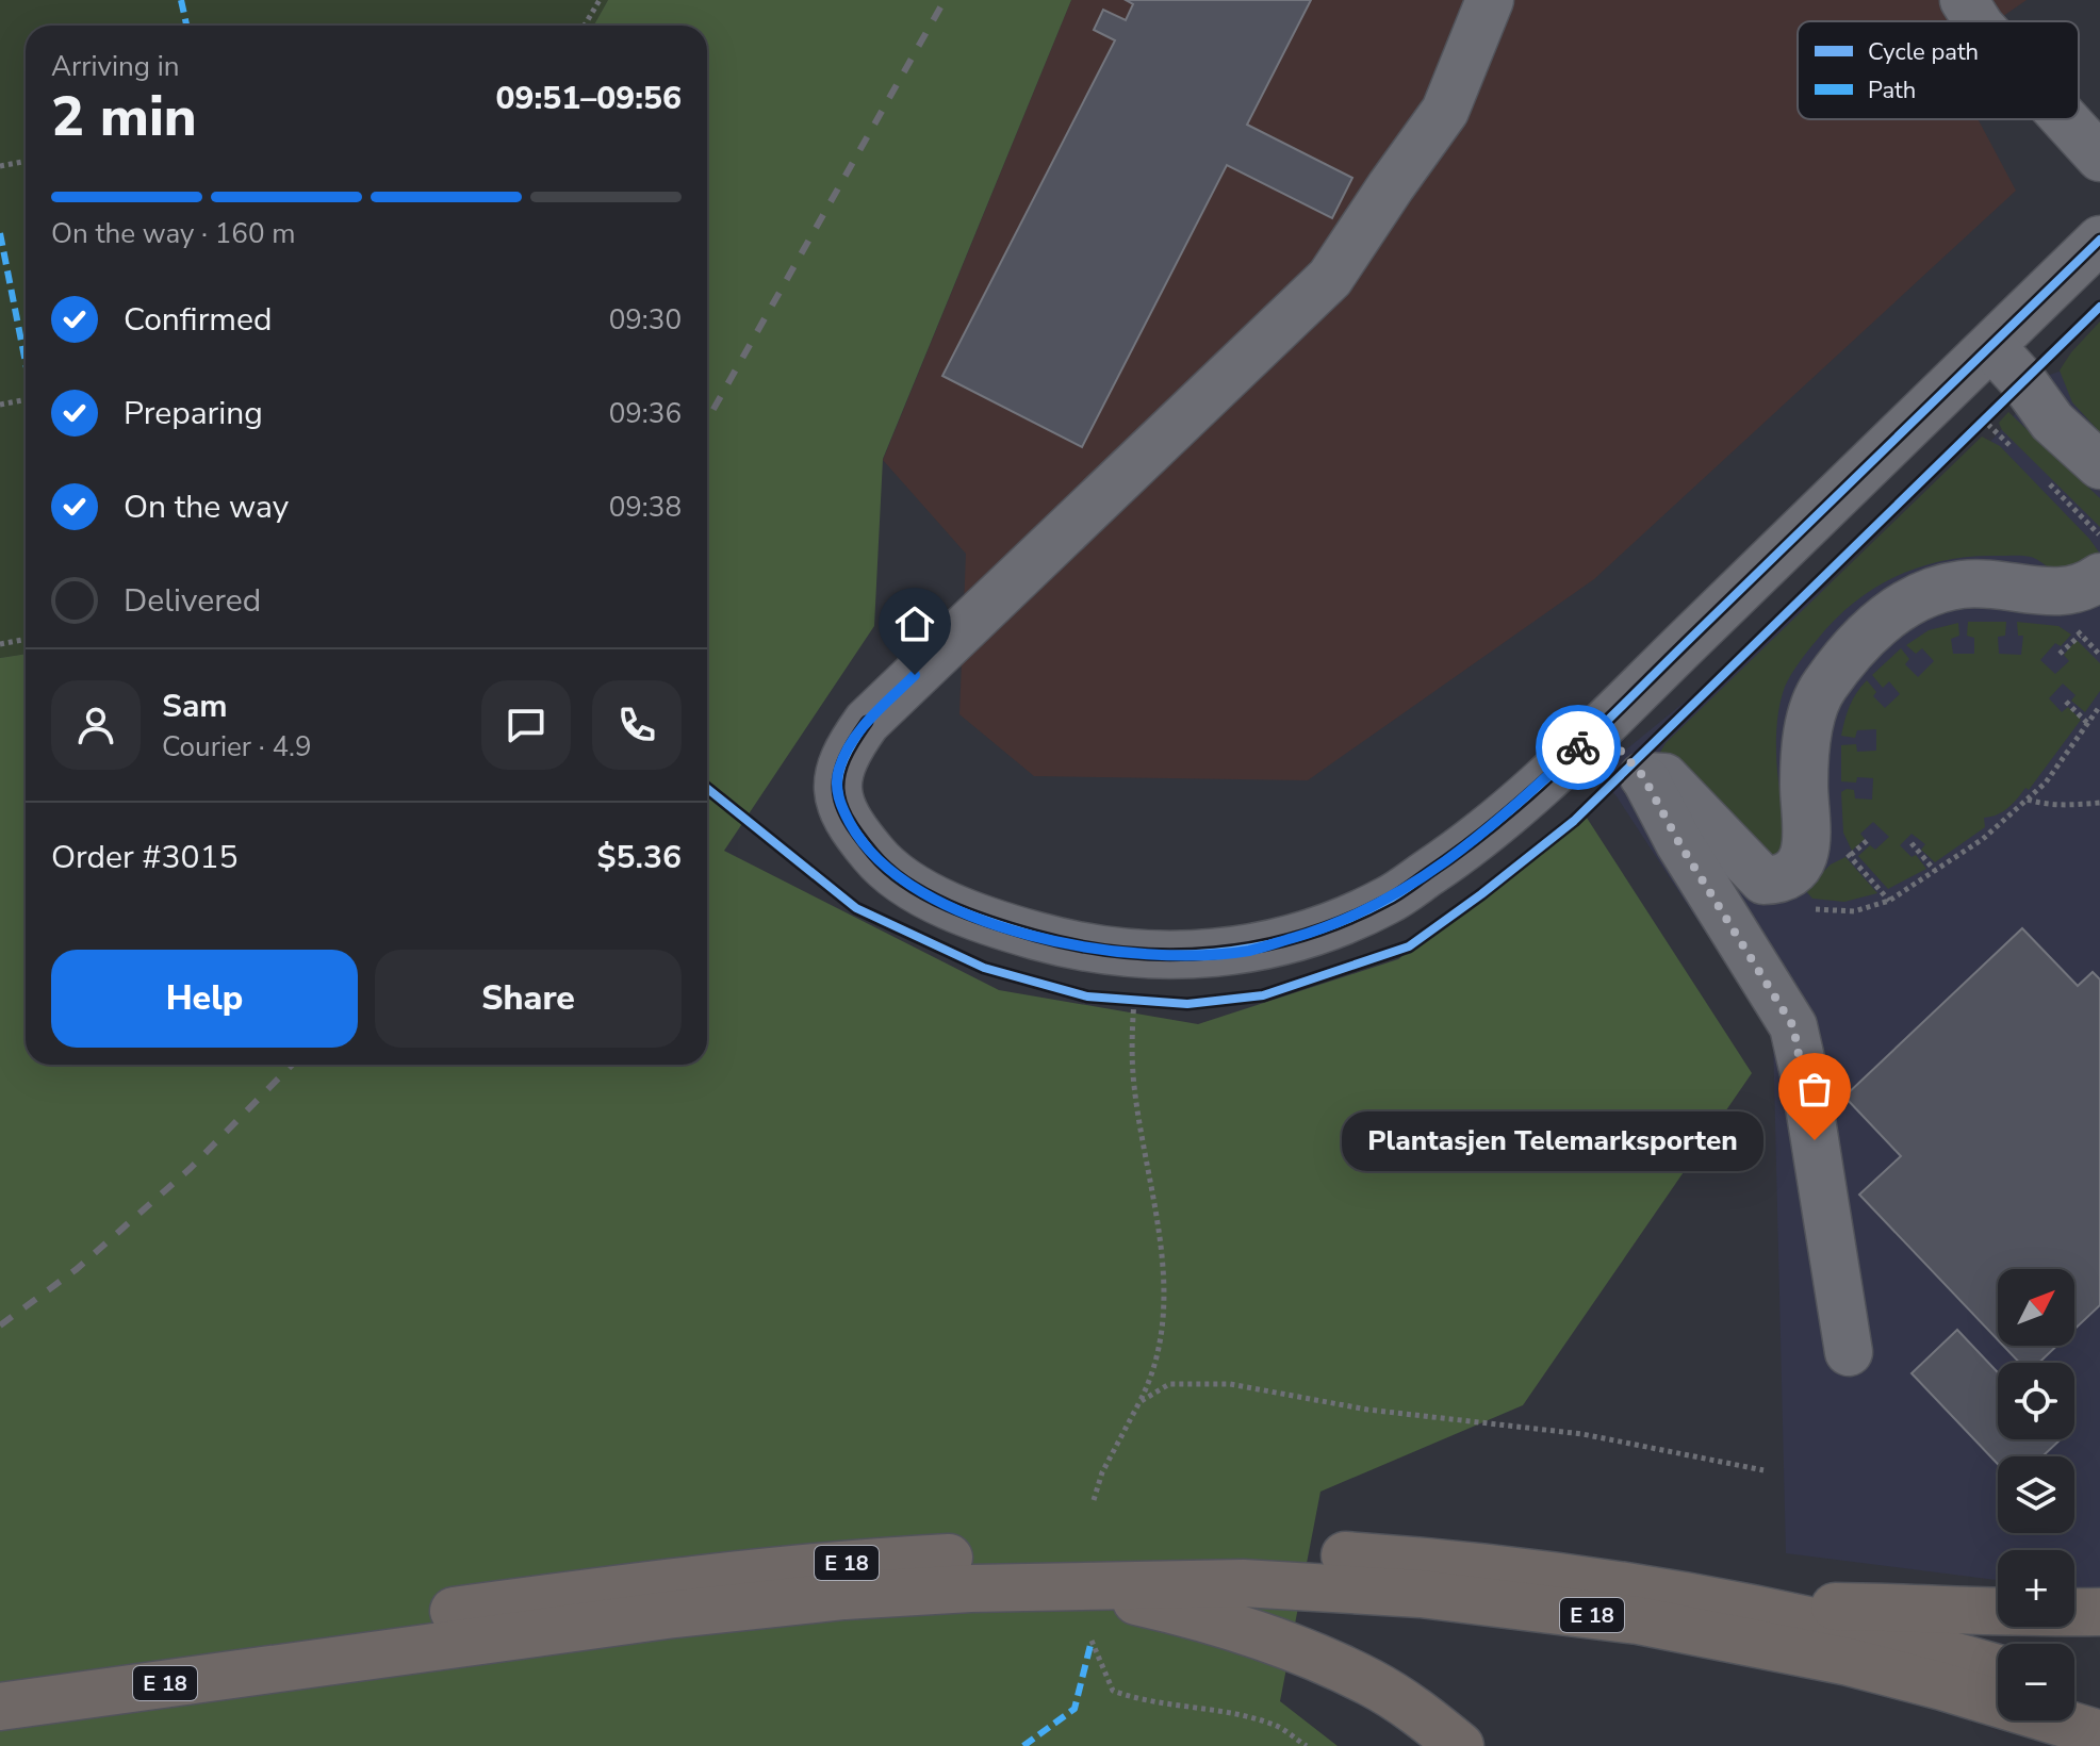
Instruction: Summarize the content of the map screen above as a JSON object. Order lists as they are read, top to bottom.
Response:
{
  "streets": {
    "highway": ["E 18"]
  },
  "places": ["Plantasjen Telemarksporten"],
  "legend": ["Cycle path", "Path"],
  "north": "top right",
  "page": {
    "heading": ["2 min", "Arriving in", "09:51–09:56"],
    "panel": [
      "Sam",
      "Courier · 4.9",
      "Order #3015",
      "$5.36"
    ],
    "bar": "On the way · 160 m",
    "list": [
      ["Confirmed", "09:30"],
      ["Preparing", "09:36"],
      ["On the way", "09:38"],
      "Delivered"
    ],
    "buttons": ["Help", "Share"],
    "bubble": "Plantasjen Telemarksporten",
    "map_buttons": ["+", "−"]
  }
}
